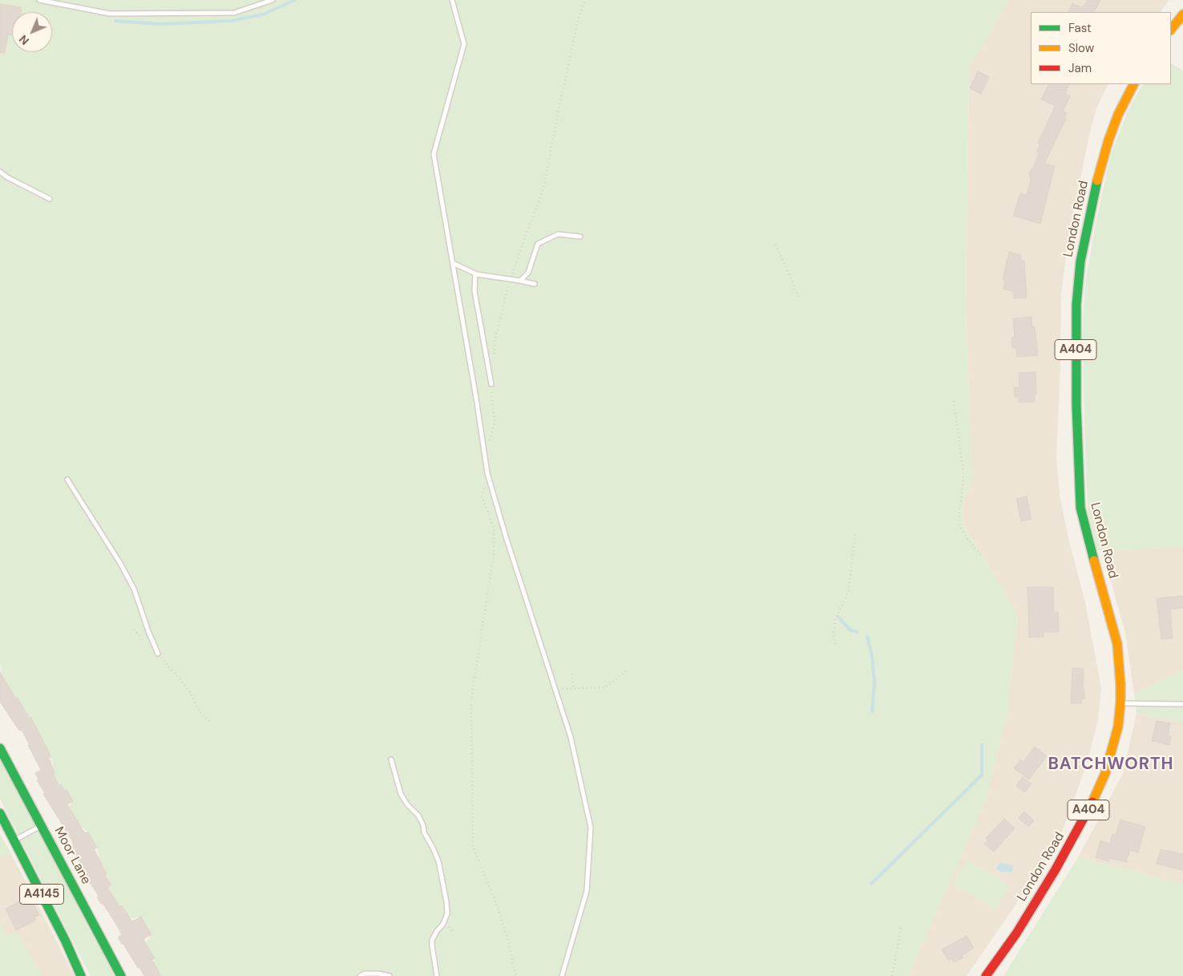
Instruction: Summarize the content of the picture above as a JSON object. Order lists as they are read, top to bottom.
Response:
{
  "streets": {
    "main road": [
      "London Road",
      "A404",
      "Moor Lane",
      "A4145"
    ]
  },
  "districts": ["BATCHWORTH"],
  "legend": ["Fast", "Slow", "Jam"],
  "north": "bottom left"
}
